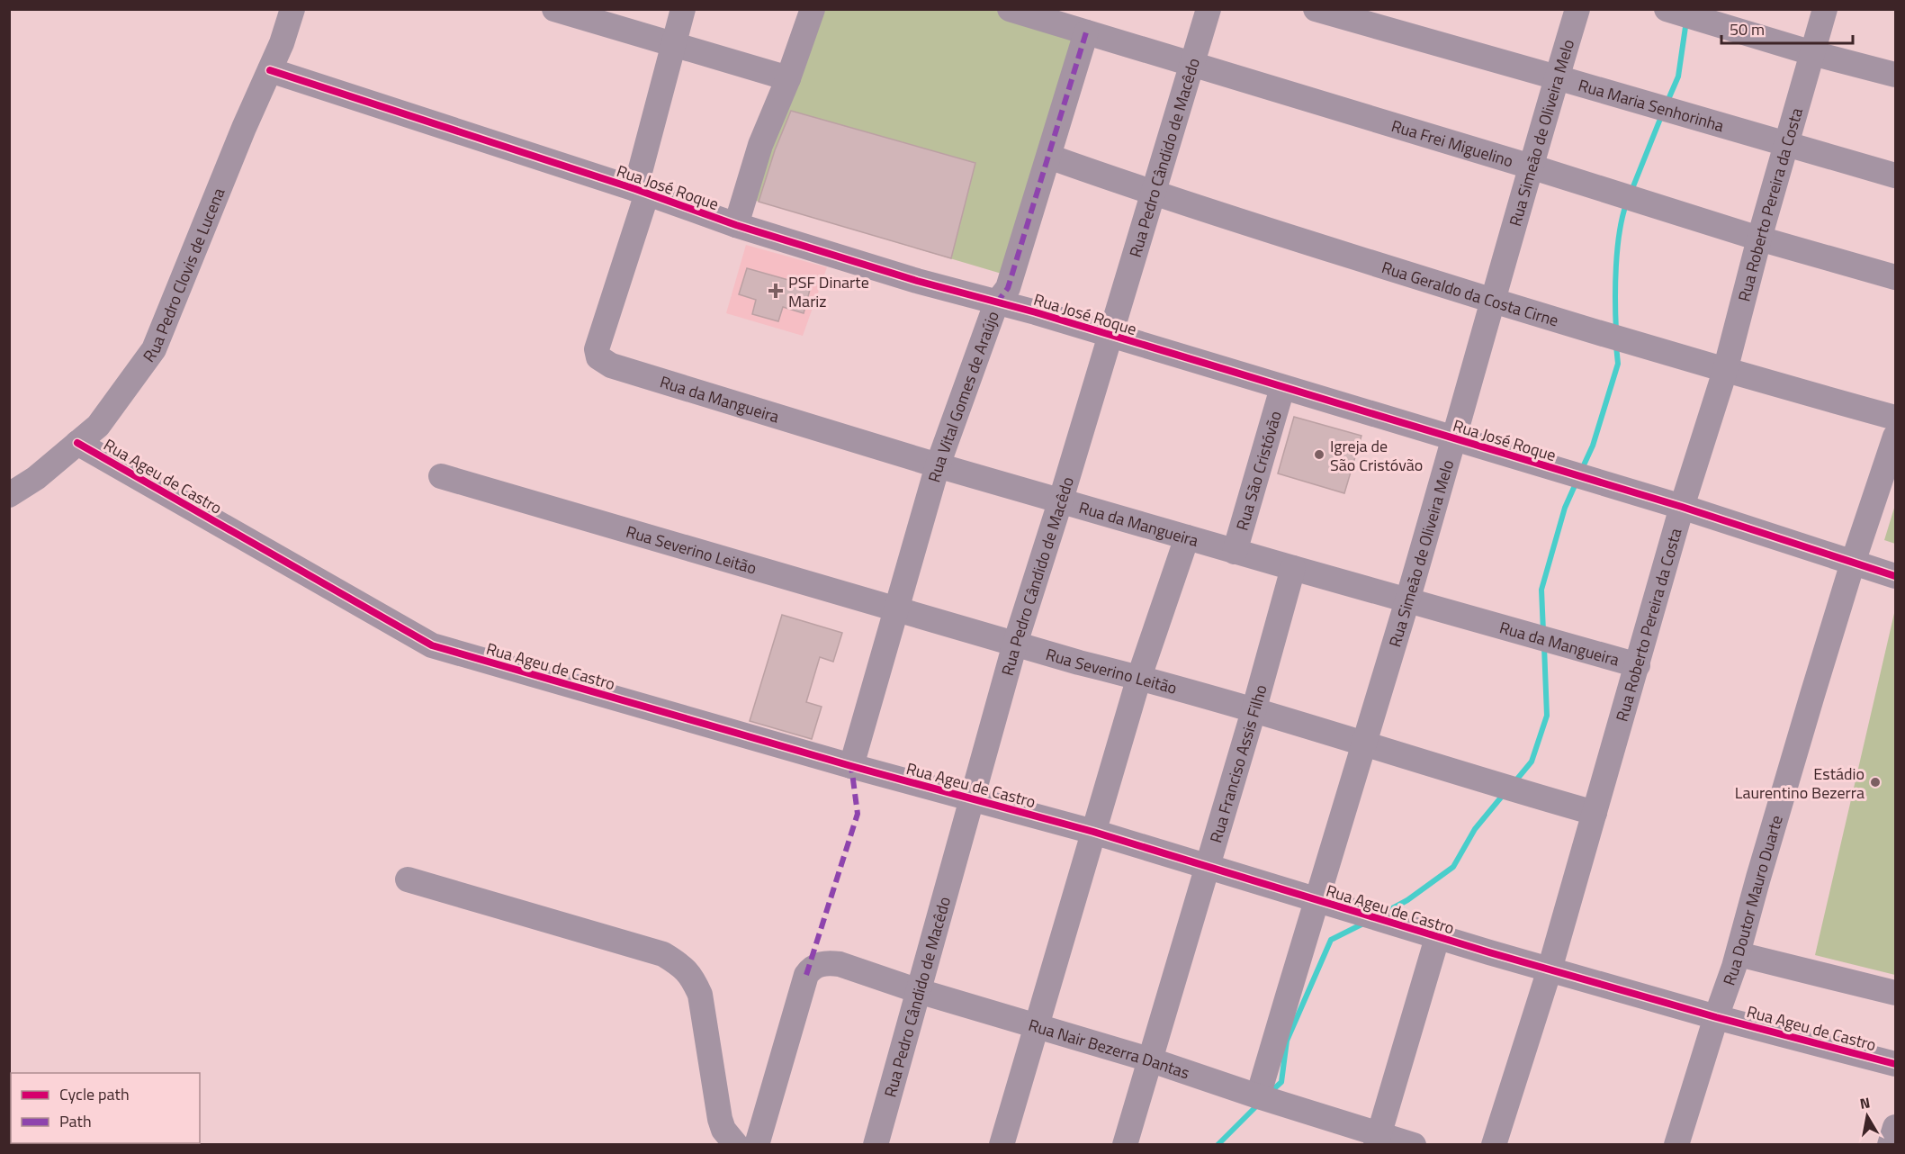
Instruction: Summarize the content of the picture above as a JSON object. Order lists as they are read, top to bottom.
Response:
{
  "streets": {
    "street": [
      "Rua Maria Senhorinha",
      "Rua Simeão de Oliveira Melo",
      "Rua Frei Miguelino",
      "Rua Pedro Cândido de Macêdo",
      "Rua José Roque",
      "Rua Roberto Pereira da Costa",
      "Rua Pedro Clovis de Lucena",
      "Rua Geraldo da Costa Cirne",
      "Rua Vital Gomes de Araújo",
      "Rua da Mangueira",
      "Rua São Cristóvão",
      "Rua Ageu de Castro",
      "Rua Severino Leitão",
      "Rua Franciso Assis Filho",
      "Rua Doutor Mauro Duarte",
      "Rua Nair Bezerra Dantas"
    ]
  },
  "crossings": [
    ["Rua Maria Senhorinha", "Rua Simeão de Oliveira Melo"],
    ["Rua Maria Senhorinha", "Rua Roberto Pereira da Costa"],
    ["Rua Simeão de Oliveira Melo", "Rua Frei Miguelino"],
    ["Rua Simeão de Oliveira Melo", "Rua José Roque"],
    ["Rua Simeão de Oliveira Melo", "Rua Geraldo da Costa Cirne"],
    ["Rua Simeão de Oliveira Melo", "Rua da Mangueira"],
    ["Rua Simeão de Oliveira Melo", "Rua Ageu de Castro"],
    ["Rua Simeão de Oliveira Melo", "Rua Severino Leitão"],
    ["Rua Simeão de Oliveira Melo", "Rua Nair Bezerra Dantas"],
    ["Rua Frei Miguelino", "Rua Pedro Cândido de Macêdo"],
    ["Rua Frei Miguelino", "Rua Roberto Pereira da Costa"],
    ["Rua Frei Miguelino", "Rua Vital Gomes de Araújo"],
    ["Rua Pedro Cândido de Macêdo", "Rua José Roque"],
    ["Rua Pedro Cândido de Macêdo", "Rua Geraldo da Costa Cirne"],
    ["Rua Pedro Cândido de Macêdo", "Rua da Mangueira"],
    ["Rua Pedro Cândido de Macêdo", "Rua Ageu de Castro"],
    ["Rua Pedro Cândido de Macêdo", "Rua Severino Leitão"],
    ["Rua Pedro Cândido de Macêdo", "Rua Nair Bezerra Dantas"],
    ["Rua José Roque", "Rua Roberto Pereira da Costa"],
    ["Rua José Roque", "Rua Pedro Clovis de Lucena"],
    ["Rua José Roque", "Rua Vital Gomes de Araújo"],
    ["Rua José Roque", "Rua da Mangueira"],
    ["Rua José Roque", "Rua São Cristóvão"],
    ["Rua José Roque", "Rua Doutor Mauro Duarte"],
    ["Rua Roberto Pereira da Costa", "Rua Geraldo da Costa Cirne"],
    ["Rua Roberto Pereira da Costa", "Rua da Mangueira"],
    ["Rua Roberto Pereira da Costa", "Rua Ageu de Castro"],
    ["Rua Roberto Pereira da Costa", "Rua Severino Leitão"],
    ["Rua Pedro Clovis de Lucena", "Rua Ageu de Castro"],
    ["Rua Geraldo da Costa Cirne", "Rua Vital Gomes de Araújo"],
    ["Rua Vital Gomes de Araújo", "Rua da Mangueira"],
    ["Rua Vital Gomes de Araújo", "Rua Ageu de Castro"],
    ["Rua Vital Gomes de Araújo", "Rua Severino Leitão"],
    ["Rua da Mangueira", "Rua São Cristóvão"],
    ["Rua da Mangueira", "Rua Franciso Assis Filho"],
    ["Rua Ageu de Castro", "Rua Franciso Assis Filho"],
    ["Rua Ageu de Castro", "Rua Doutor Mauro Duarte"],
    ["Rua Severino Leitão", "Rua Franciso Assis Filho"],
    ["Rua Franciso Assis Filho", "Rua Nair Bezerra Dantas"]
  ],
  "places": {
    "health": ["PSF Dinarte Mariz"],
    "other": ["Igreja de São Cristóvão", "Estádio Laurentino Bezerra"]
  },
  "legend": ["Cycle path", "Path"],
  "scale_bar": "50 m",
  "north": "top"
}
